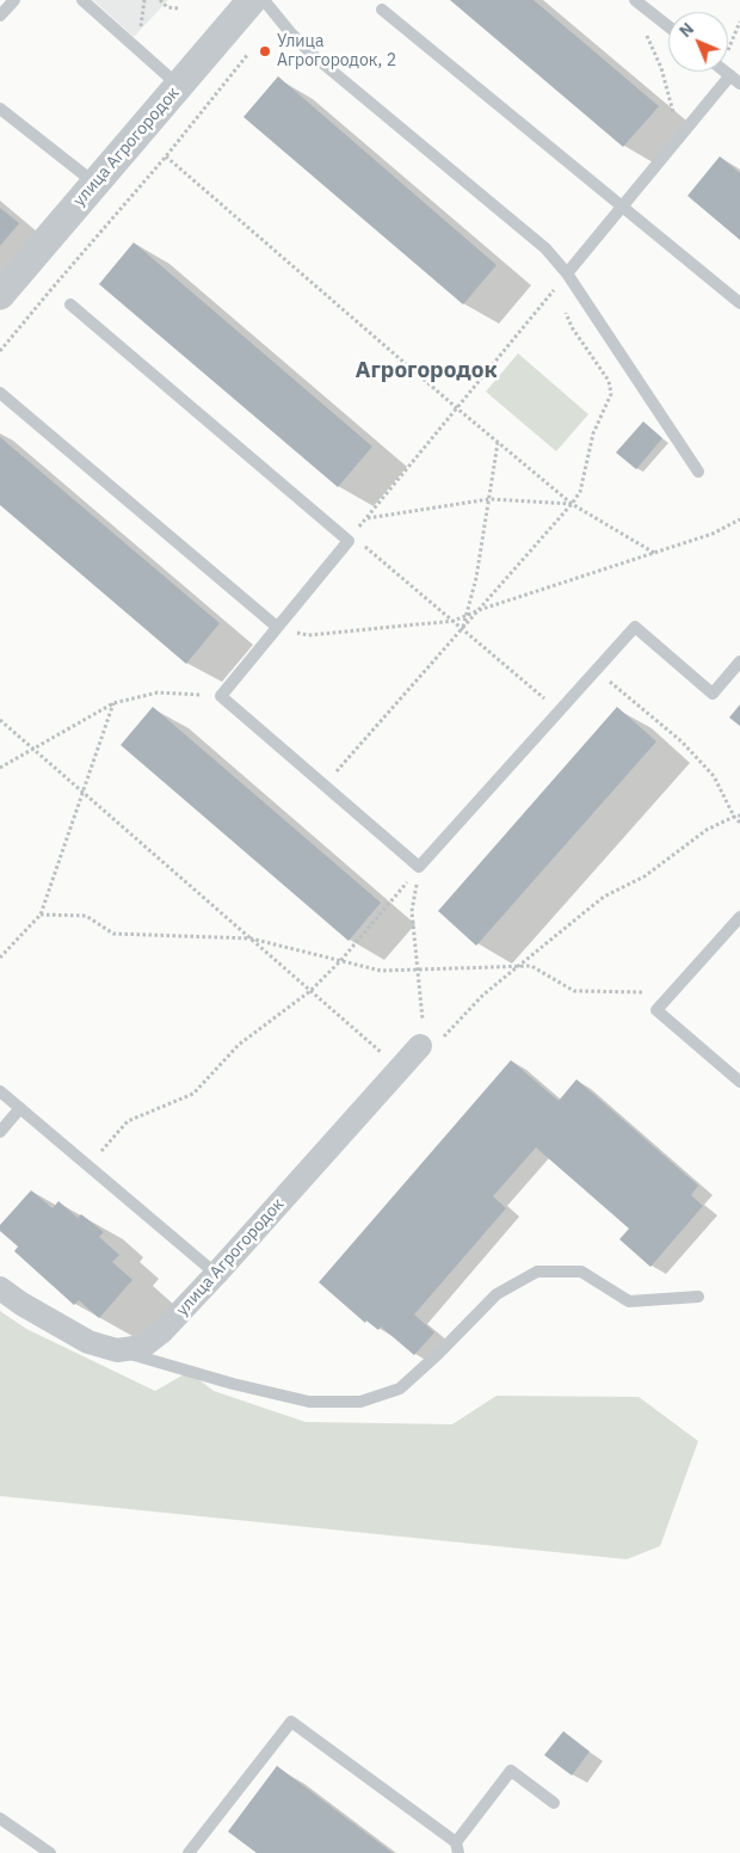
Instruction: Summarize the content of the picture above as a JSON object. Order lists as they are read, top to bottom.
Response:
{
  "streets": {
    "street": ["улица Агрогородок"]
  },
  "districts": ["Агрогородок"],
  "places": ["Улица Агрогородок, 2"],
  "north": "top left"
}
